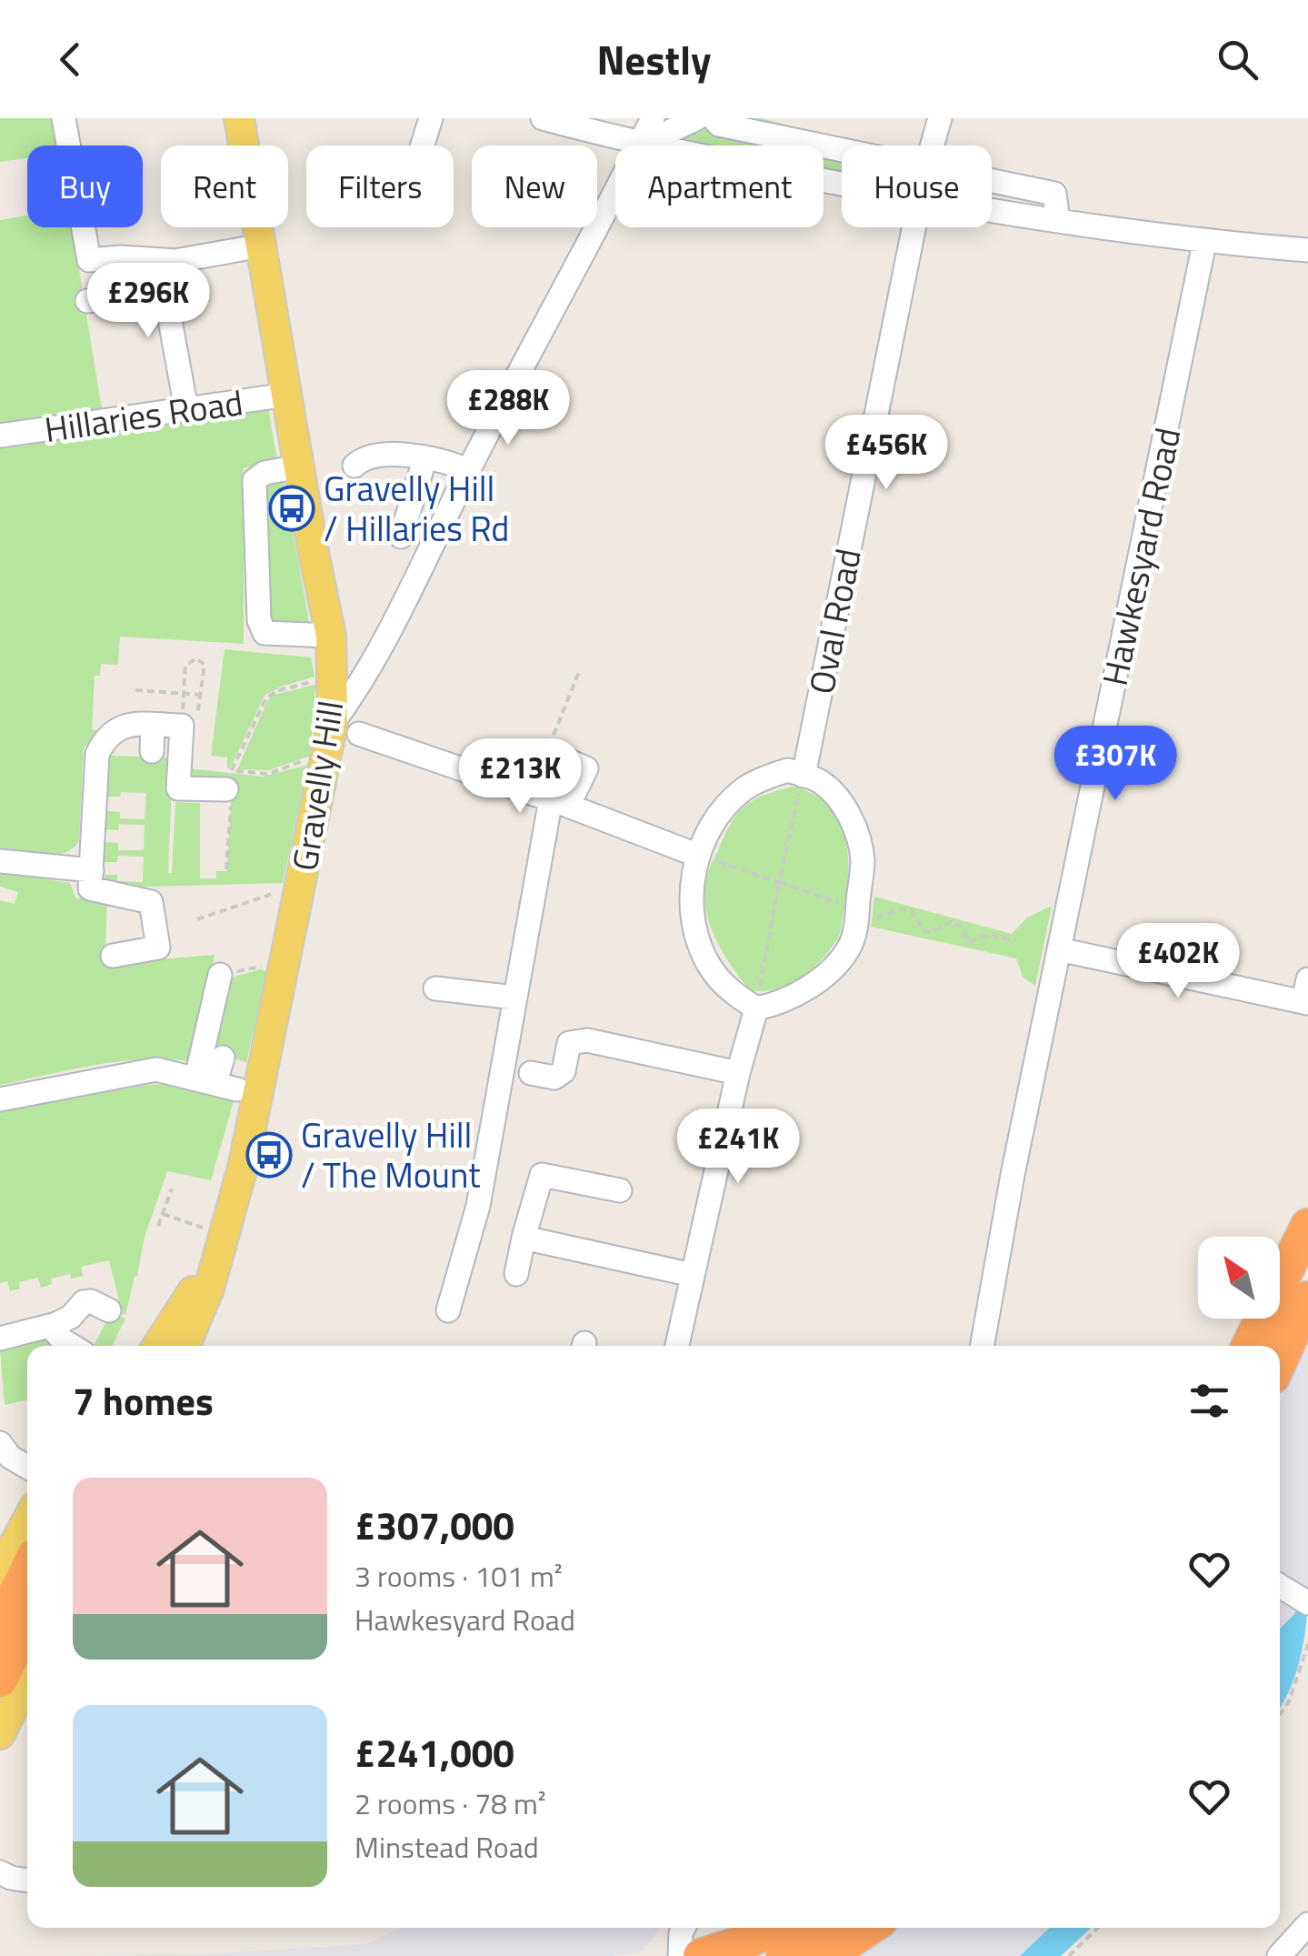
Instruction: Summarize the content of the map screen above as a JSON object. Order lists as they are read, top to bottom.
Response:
{
  "streets": {
    "main road": ["Gravelly Hill"],
    "street": ["Hillaries Road", "Hawkesyard Road", "Oval Road"]
  },
  "crossings": [
    ["Hillaries Road", "Gravelly Hill"]
  ],
  "places": {
    "bus stop": ["Gravelly Hill / Hillaries Rd", "Gravelly Hill / The Mount"]
  },
  "north": "top left",
  "page": {
    "header": "Nestly",
    "chip": [
      "Buy",
      "Rent",
      "Filters",
      "New",
      "Apartment",
      "House"
    ],
    "price": [
      "£296K",
      "£288K",
      "£456K",
      "£307K",
      "£213K",
      "£402K",
      "£241K"
    ],
    "heading": "7 homes",
    "list": [
      {
        "name": "£307,000",
        "note": "3 rooms · 101 m² · Hawkesyard Road"
      },
      {
        "name": "£241,000",
        "note": "2 rooms · 78 m² · Minstead Road"
      }
    ]
  }
}
